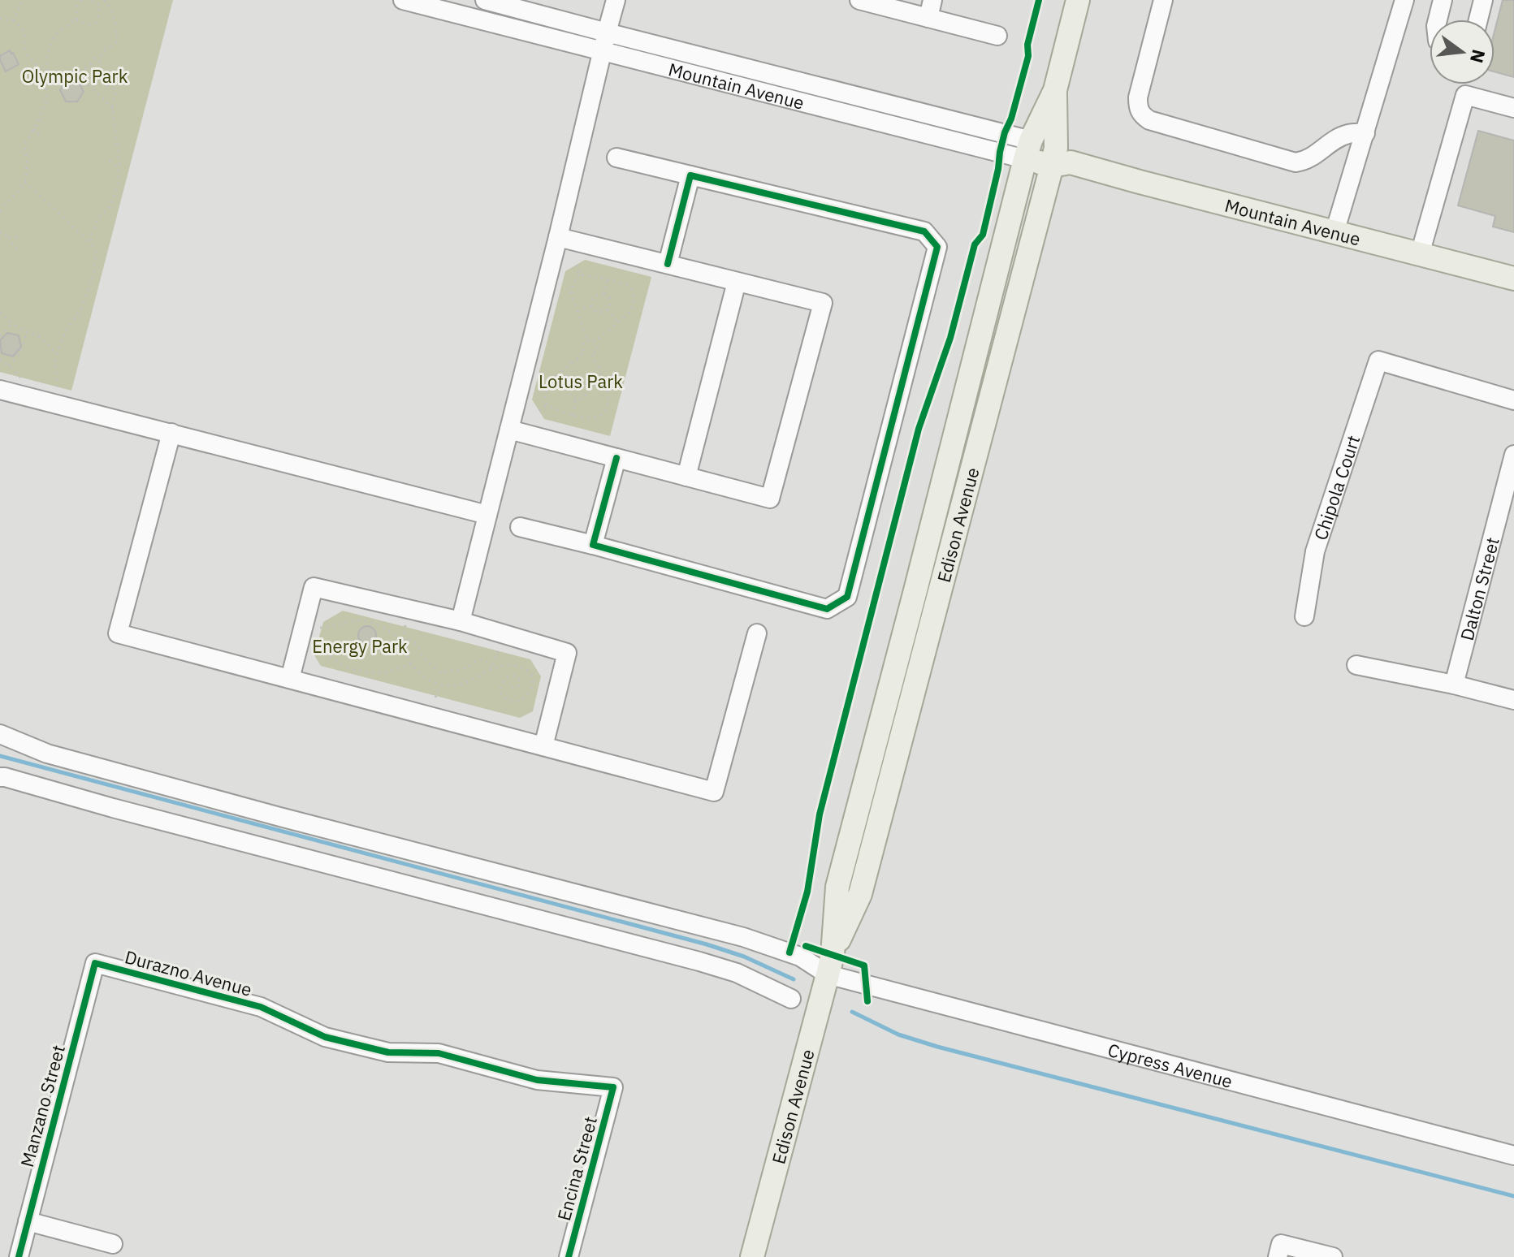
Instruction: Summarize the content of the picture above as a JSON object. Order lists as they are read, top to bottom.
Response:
{
  "streets": {
    "main road": ["Mountain Avenue", "Edison Avenue"],
    "street": [
      "Chipola Court",
      "Dalton Street",
      "Durazno Avenue",
      "Cypress Avenue",
      "Manzano Street",
      "Encina Street"
    ]
  },
  "crossings": [
    ["Mountain Avenue", "Edison Avenue"],
    ["Edison Avenue", "Cypress Avenue"],
    ["Durazno Avenue", "Manzano Street"],
    ["Durazno Avenue", "Encina Street"]
  ],
  "parks": ["Olympic Park", "Lotus Park", "Energy Park"],
  "north": "right"
}
